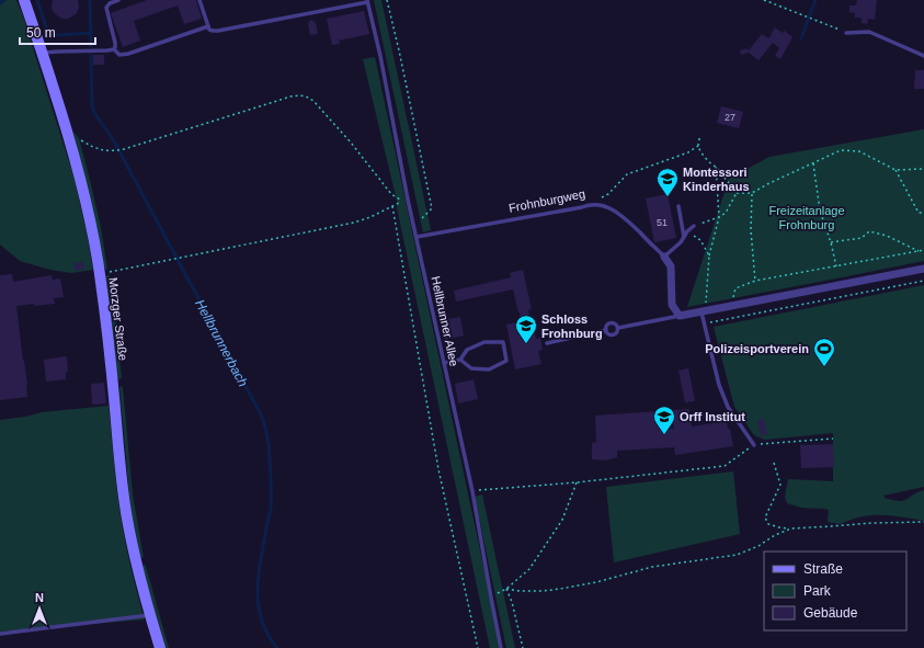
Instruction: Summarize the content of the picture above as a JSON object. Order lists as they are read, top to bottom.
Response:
{
  "streets": {
    "street": ["Frohnburgweg", "Morzger Straße"],
    "lane": ["Hellbrunner Allee"]
  },
  "crossings": [
    ["Frohnburgweg", "Hellbrunner Allee"]
  ],
  "water": ["Hellbrunnerbach"],
  "parks": ["Freizeitanlage Frohnburg"],
  "places": {
    "school or university": ["Montessori Kinderhaus", "Schloss Frohnburg", "Orff Institut"],
    "sports": ["Polizeisportverein"]
  },
  "house_numbers": ["27", "51"],
  "legend": ["Straße", "Park", "Gebäude"],
  "scale_bar": "50 m",
  "north": "top"
}
